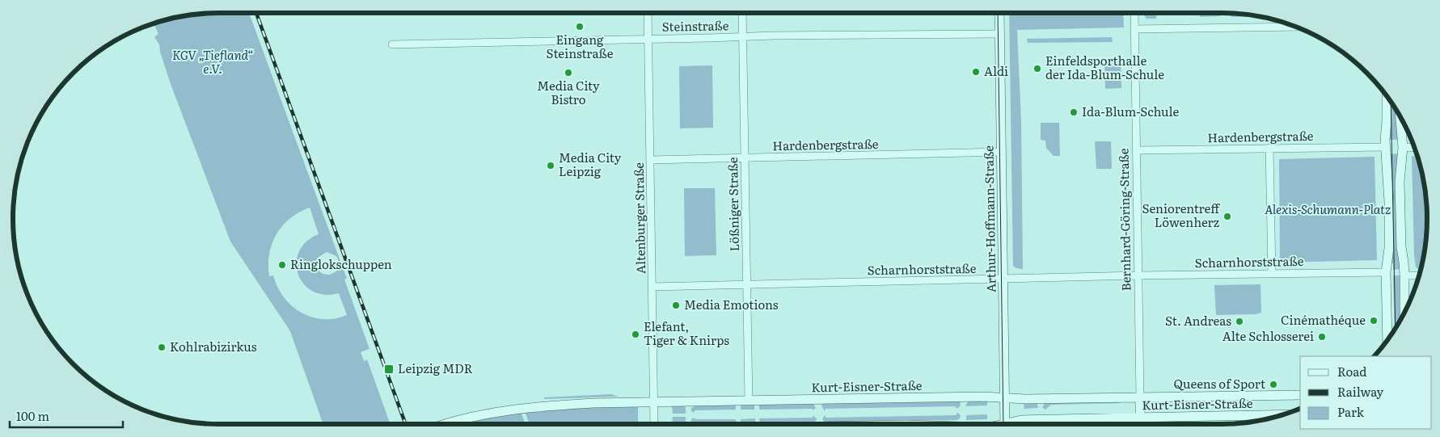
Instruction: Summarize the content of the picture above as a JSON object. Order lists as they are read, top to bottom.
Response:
{
  "streets": {
    "main road": ["Arthur-Hoffmann-Straße", "Bernhard-Göring-Straße", "Kurt-Eisner-Straße"],
    "street": [
      "Steinstraße",
      "Hardenbergstraße",
      "Lößniger Straße",
      "Altenburger Straße",
      "Scharnhorststraße"
    ]
  },
  "crossings": [
    ["Steinstraße", "Lößniger Straße"],
    ["Steinstraße", "Altenburger Straße"],
    ["Steinstraße", "Arthur-Hoffmann-Straße"],
    ["Hardenbergstraße", "Lößniger Straße"],
    ["Hardenbergstraße", "Altenburger Straße"],
    ["Hardenbergstraße", "Arthur-Hoffmann-Straße"],
    ["Hardenbergstraße", "Bernhard-Göring-Straße"],
    ["Lößniger Straße", "Scharnhorststraße"],
    ["Lößniger Straße", "Kurt-Eisner-Straße"],
    ["Altenburger Straße", "Scharnhorststraße"],
    ["Altenburger Straße", "Kurt-Eisner-Straße"],
    ["Arthur-Hoffmann-Straße", "Scharnhorststraße"],
    ["Arthur-Hoffmann-Straße", "Kurt-Eisner-Straße"],
    ["Bernhard-Göring-Straße", "Scharnhorststraße"],
    ["Bernhard-Göring-Straße", "Kurt-Eisner-Straße"]
  ],
  "parks": ["KGV „Tiefland“ e.V.", "Alexis-Schumann-Platz"],
  "places": {
    "other": [
      "Eingang Steinstraße",
      "Einfeldsporthalle der Ida-Blum-Schule",
      "Aldi",
      "Media City Bistro",
      "Ida-Blum-Schule",
      "Media City Leipzig",
      "Seniorentreff Löwenherz",
      "Ringlokschuppen",
      "Media Emotions",
      "Cinémathéque",
      "St. Andreas",
      "Elefant, Tiger & Knirps",
      "Alte Schlosserei",
      "Kohlrabizirkus",
      "Queens of Sport"
    ],
    "transit": ["Leipzig MDR"]
  },
  "legend": ["Road", "Railway", "Park"],
  "scale_bar": "100 m"
}
